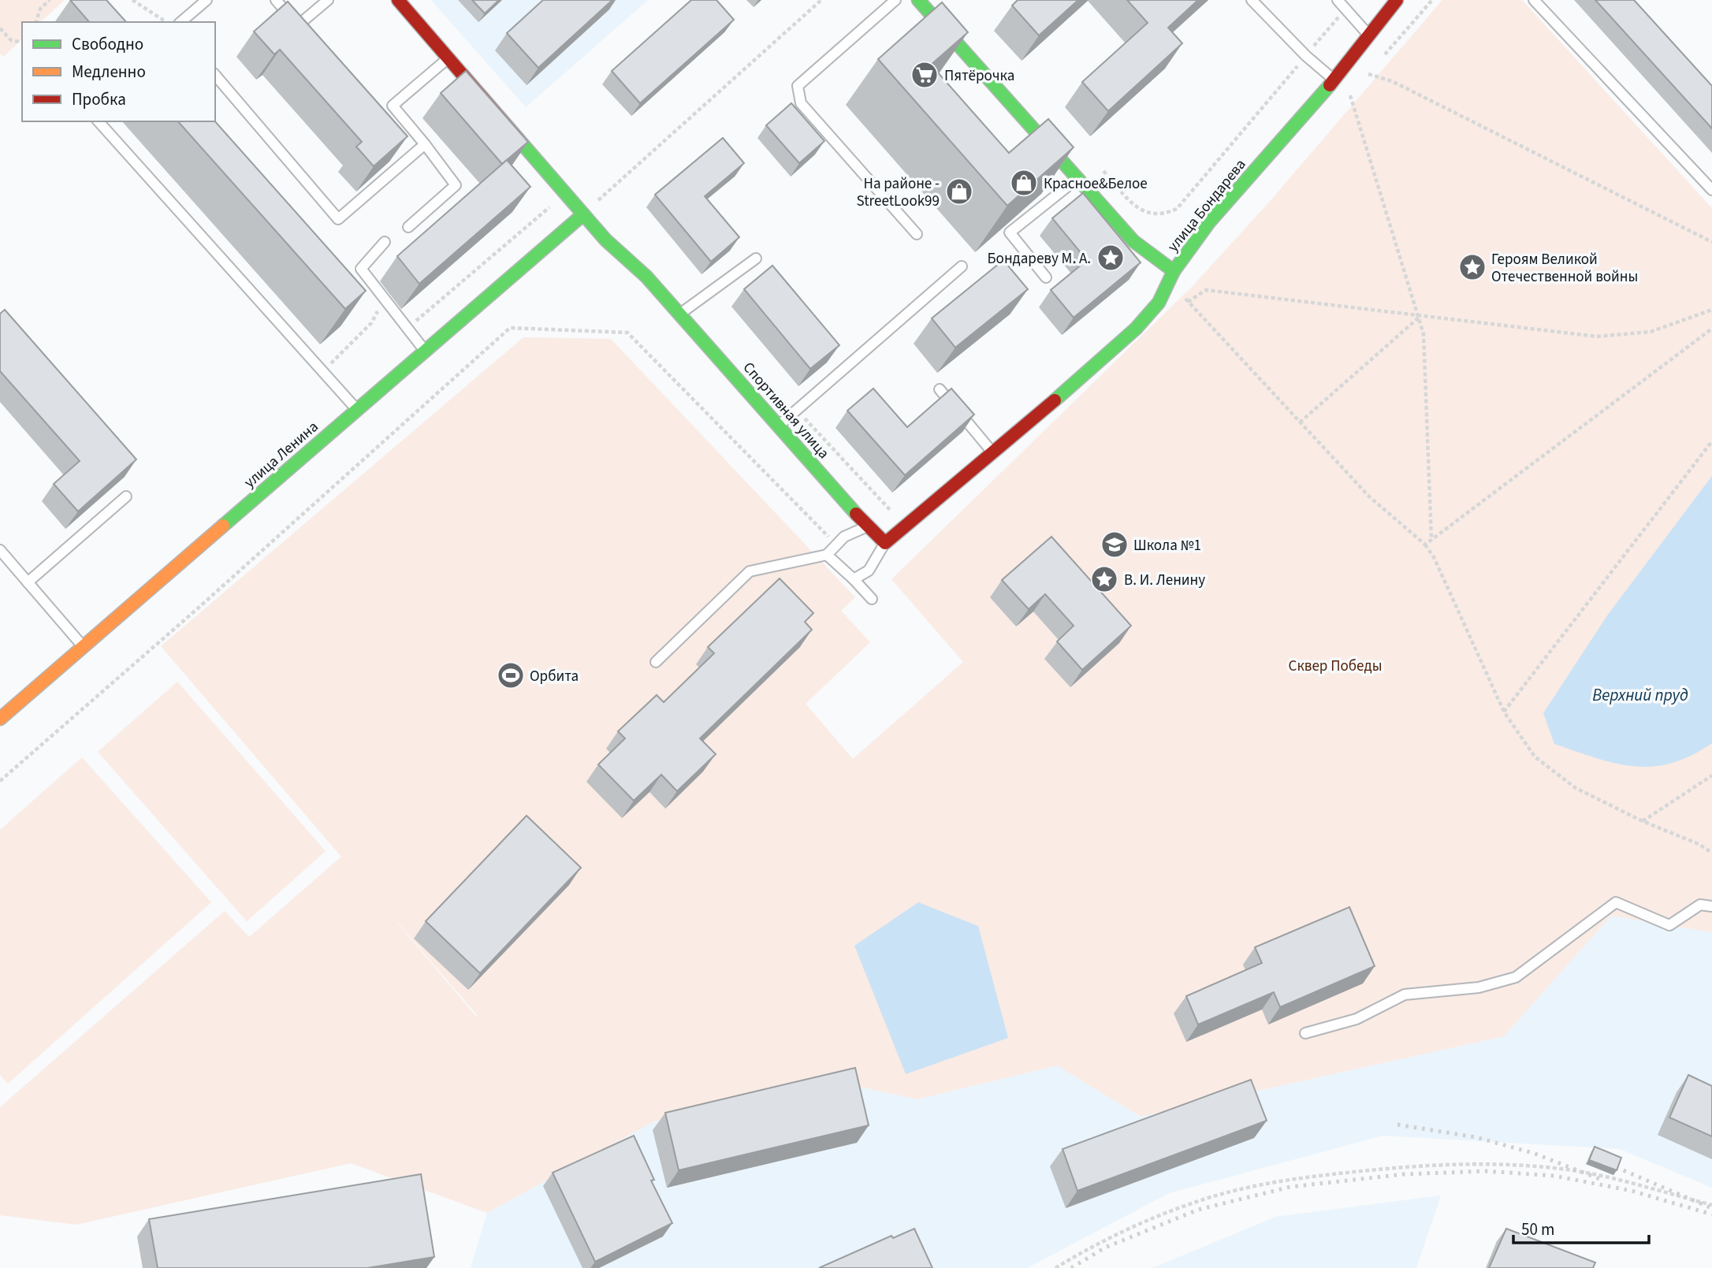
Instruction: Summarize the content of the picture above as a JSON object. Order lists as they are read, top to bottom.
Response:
{
  "streets": {
    "street": ["улица Бондарева", "Спортивная улица", "улица Ленина"]
  },
  "crossings": [
    ["Спортивная улица", "улица Ленина"]
  ],
  "water": ["Верхний пруд"],
  "parks": ["Сквер Победы"],
  "places": {
    "supermarket": ["Пятёрочка"],
    "shop": ["Красное&Белое", "На районе - StreetLook99"],
    "place": ["Бондареву М. А.", "Героям Великой Отечественной войны", "В. И. Ленину"],
    "school or university": ["Школа №1"],
    "sports": ["Орбита"]
  },
  "legend": ["Свободно", "Медленно", "Пробка"],
  "scale_bar": "50 m"
}
